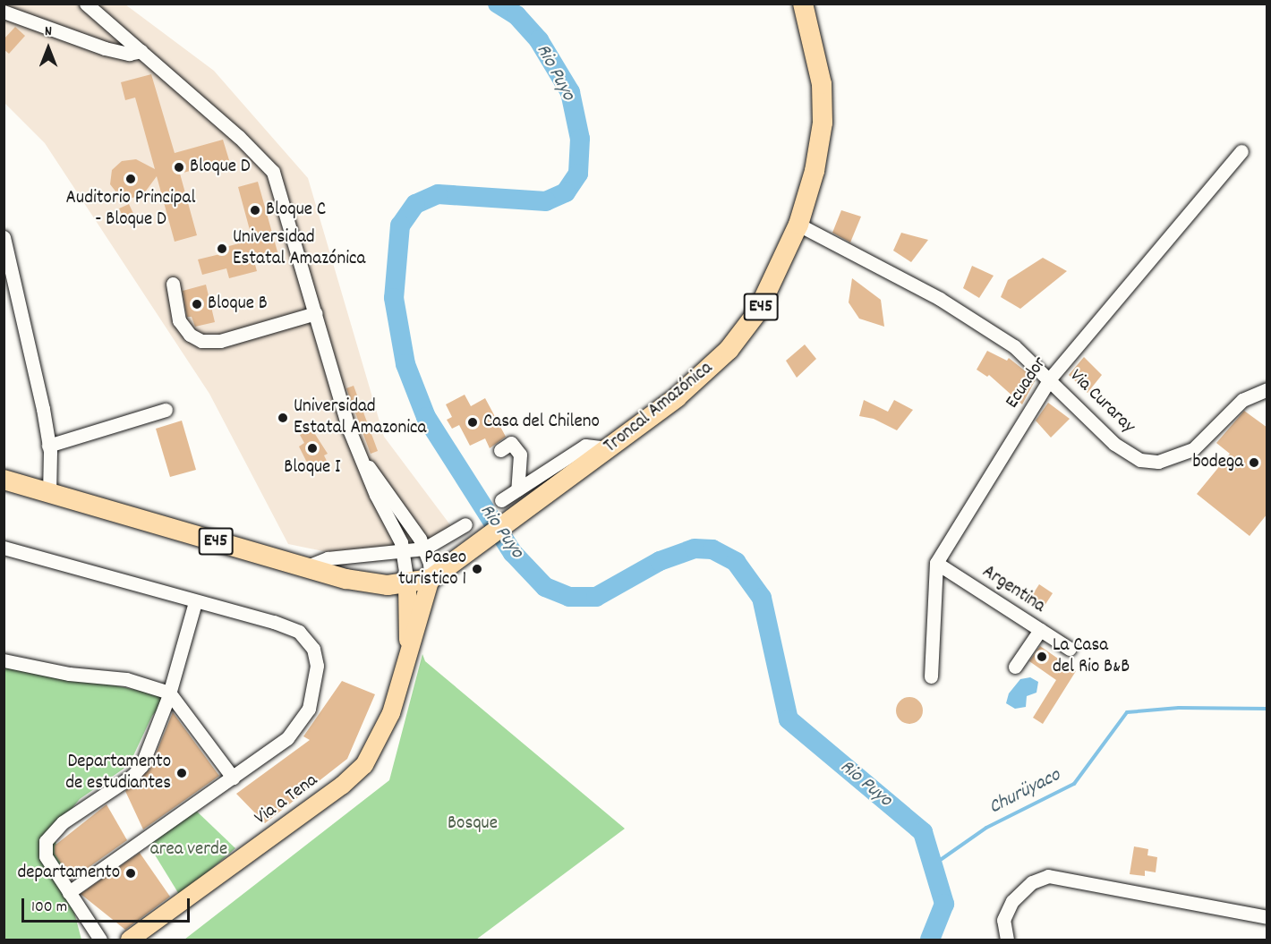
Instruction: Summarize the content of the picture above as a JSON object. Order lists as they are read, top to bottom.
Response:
{
  "streets": {
    "highway": ["E45", "Troncal Amazónica"],
    "main road": ["Via a Tena"],
    "street": ["Ecuador", "Via Curaray", "Argentina"]
  },
  "crossings": [
    ["E45", "Troncal Amazónica"],
    ["E45", "Via a Tena"],
    ["Ecuador", "Via Curaray"],
    ["Ecuador", "Argentina"],
    ["Via Curaray", "Troncal Amazónica"],
    ["Troncal Amazónica", "Via a Tena"]
  ],
  "water": ["Rio Puyo", "Churüyaco"],
  "parks": ["Bosque", "area verde"],
  "places": [
    "Bloque D",
    "Auditorio Principal - Bloque D",
    "Bloque C",
    "Universidad Estatal Amazónica",
    "Bloque B",
    "Universidad Estatal Amazonica",
    "Casa del Chileno",
    "Bloque I",
    "bodega",
    "Paseo turistico 1",
    "La Casa del Rio B&B",
    "Departamento de estudiantes",
    "departamento"
  ],
  "scale_bar": "100 m",
  "north": "top"
}
